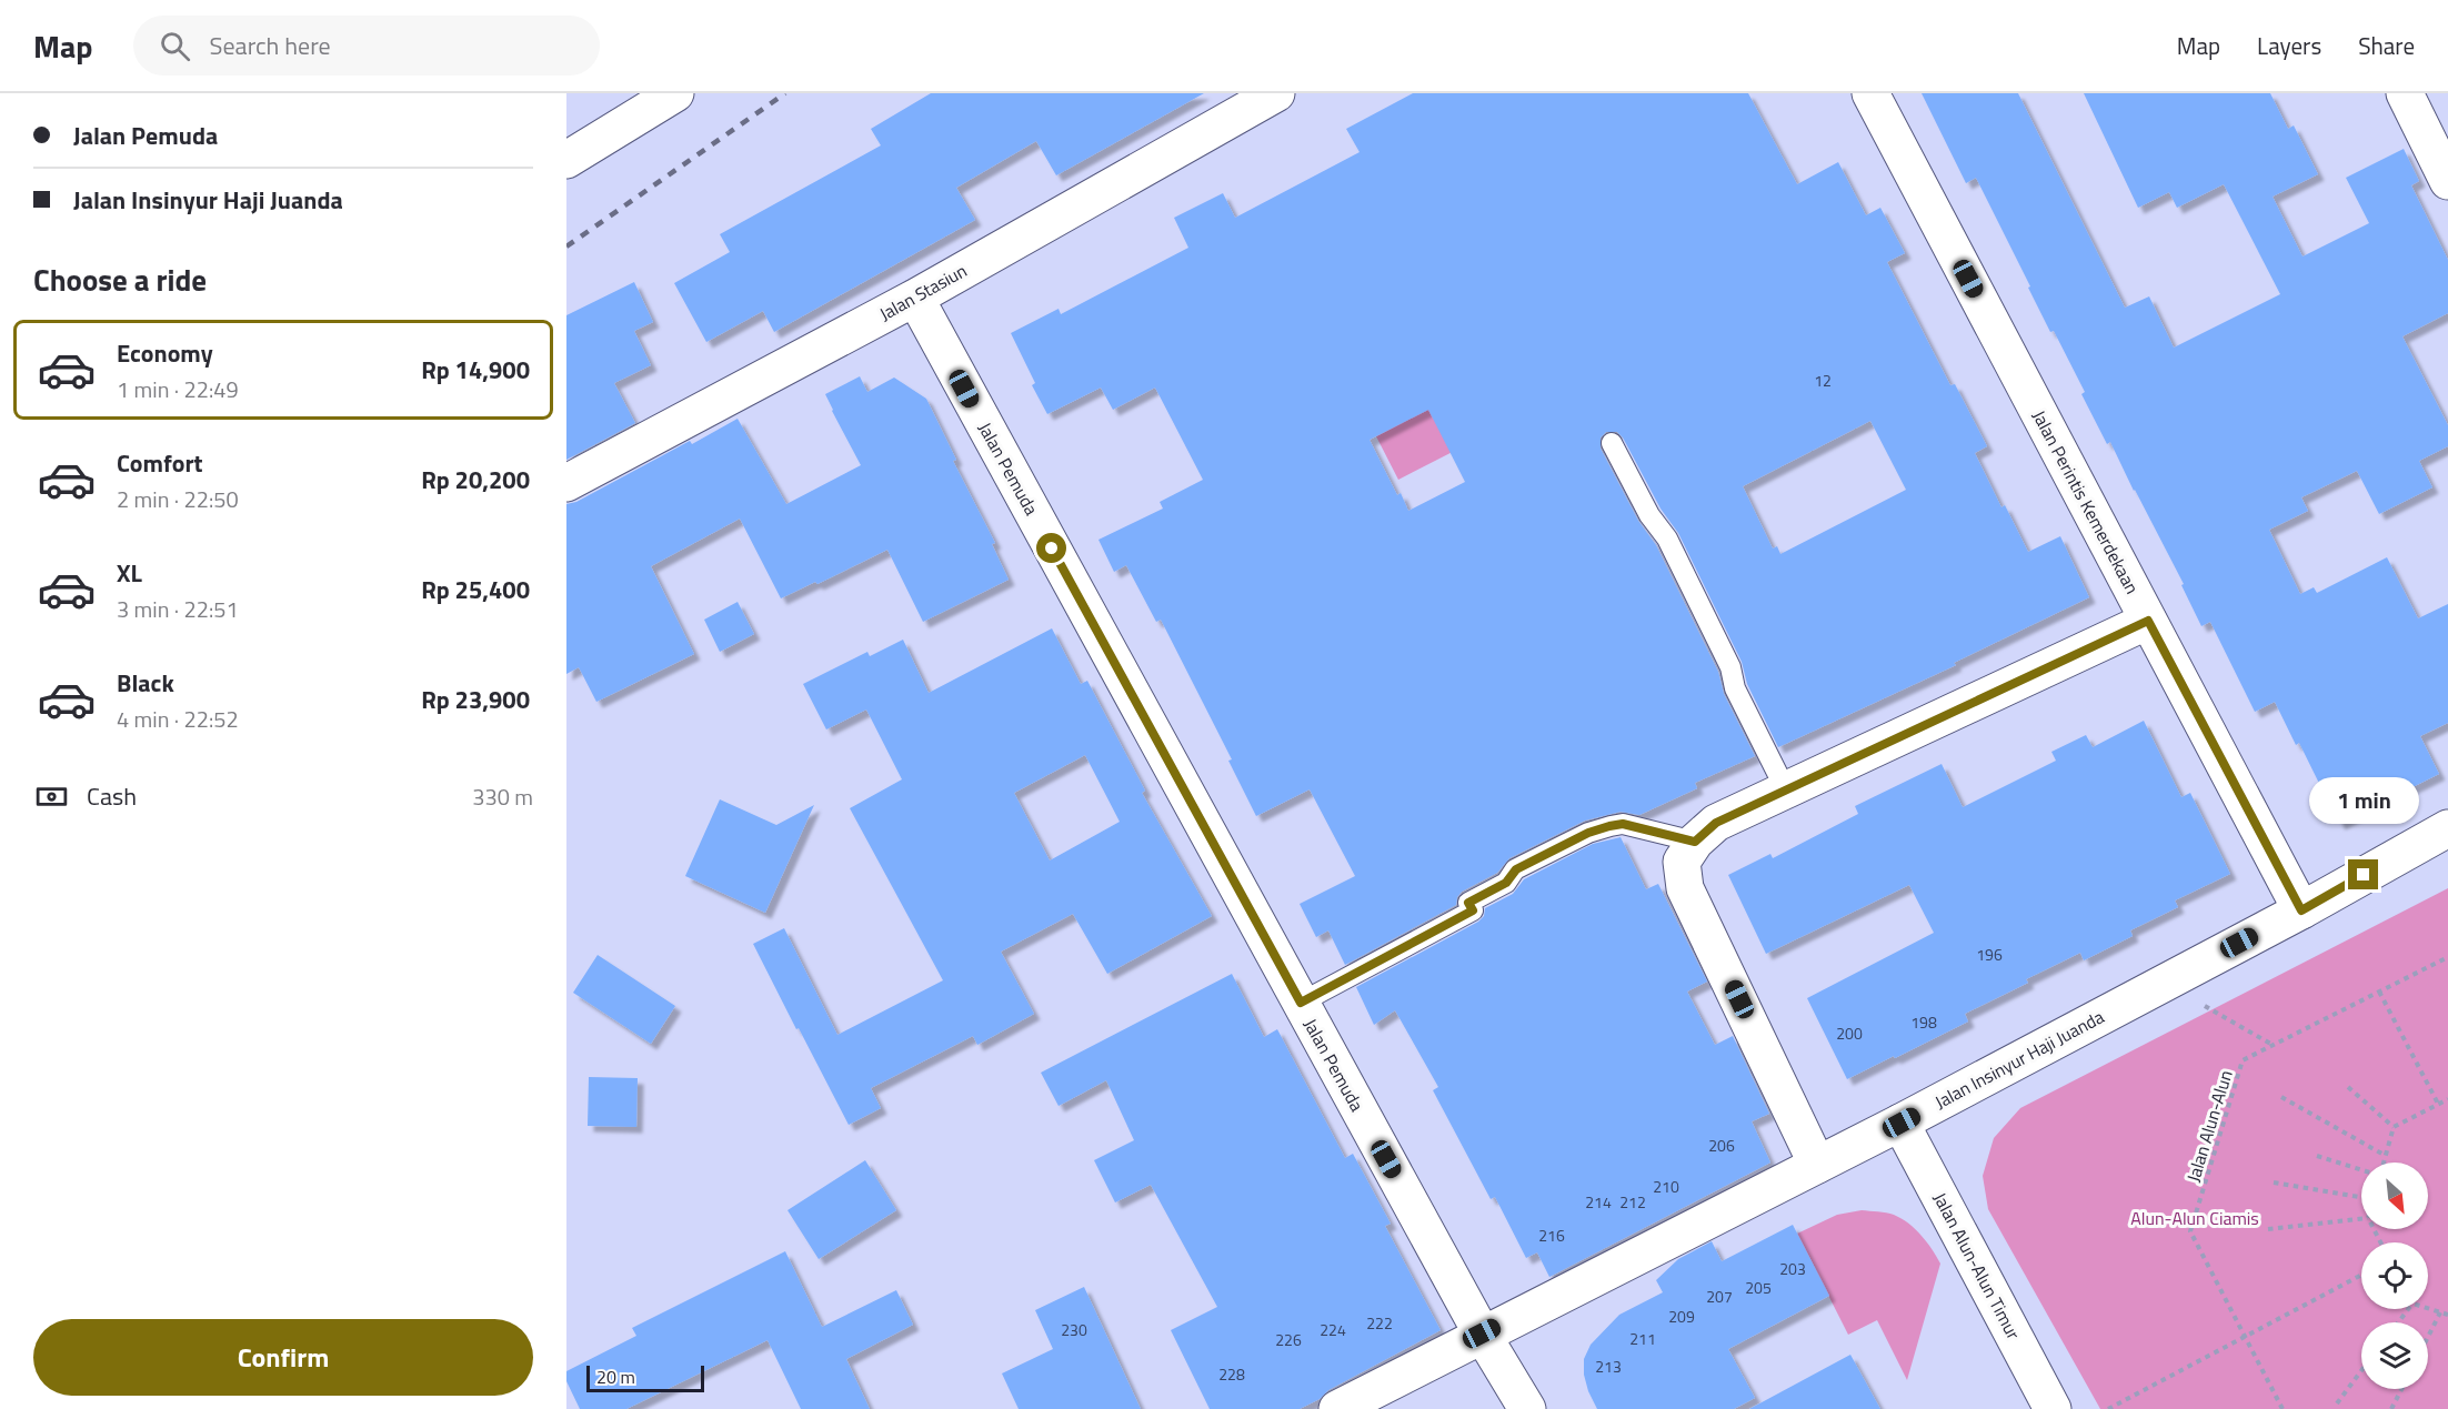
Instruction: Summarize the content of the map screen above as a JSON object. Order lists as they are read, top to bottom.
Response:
{
  "streets": {
    "main road": [
      "Jalan Stasiun",
      "Jalan Pemuda",
      "Jalan Perintis Kemerdekaan",
      "Jalan Insinyur Haji Juanda",
      "Jalan Alun-Alun Timur"
    ],
    "path": ["Jalan Alun-Alun"]
  },
  "crossings": [
    ["Jalan Stasiun", "Jalan Pemuda"],
    ["Jalan Pemuda", "Jalan Insinyur Haji Juanda"],
    ["Jalan Perintis Kemerdekaan", "Jalan Insinyur Haji Juanda"],
    ["Jalan Insinyur Haji Juanda", "Jalan Alun-Alun Timur"]
  ],
  "parks": ["Alun-Alun Ciamis"],
  "house_numbers": [
    "12",
    "196",
    "198",
    "200",
    "206",
    "210",
    "214",
    "212",
    "216",
    "203",
    "205",
    "207",
    "209",
    "222",
    "230",
    "224",
    "211",
    "226",
    "213",
    "228"
  ],
  "scale_bar": "20 m",
  "north": "bottom right",
  "page": {
    "header": "Map",
    "search": "Search here",
    "nav": ["Map", "Layers", "Share"],
    "banner": ["Jalan Pemuda", "Jalan Insinyur Haji Juanda"],
    "heading": "Choose a ride",
    "list": [
      {
        "name": "Economy",
        "note": "1 min · 22:49",
        "value": "Rp 14,900"
      },
      {
        "name": "Comfort",
        "note": "2 min · 22:50",
        "value": "Rp 20,200"
      },
      {
        "name": "XL",
        "note": "3 min · 22:51",
        "value": "Rp 25,400"
      },
      {
        "name": "Black",
        "note": "4 min · 22:52",
        "value": "Rp 23,900"
      }
    ],
    "pay": ["Cash", "330 m"],
    "bubble": "1 min",
    "buttons": "Confirm",
    "scale": "20 m"
  }
}
